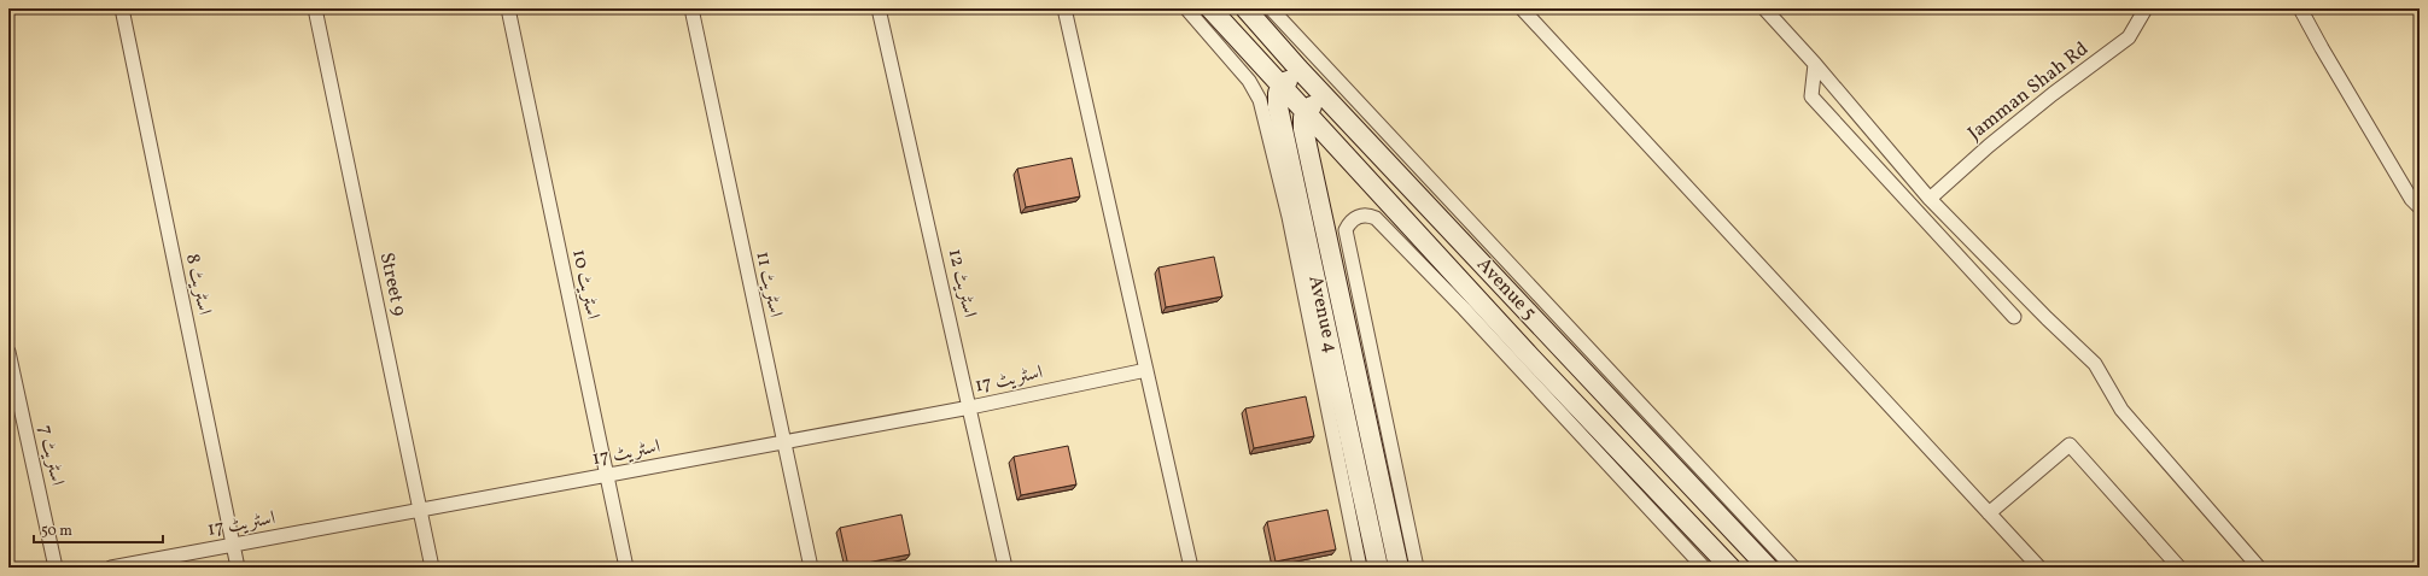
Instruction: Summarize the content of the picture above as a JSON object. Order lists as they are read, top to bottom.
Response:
{
  "streets": {
    "main road": ["Avenue 5", "Avenue 4"],
    "street": [
      "Jamman Shah Rd",
      "اسٹریٹ 12",
      "اسٹریٹ 8",
      "Street 9",
      "اسٹریٹ 10",
      "اسٹریٹ 11",
      "اسٹریٹ 17",
      "اسٹریٹ 7"
    ]
  },
  "crossings": [
    ["اسٹریٹ 12", "اسٹریٹ 17"],
    ["اسٹریٹ 8", "اسٹریٹ 17"],
    ["Street 9", "اسٹریٹ 17"],
    ["اسٹریٹ 10", "اسٹریٹ 17"],
    ["اسٹریٹ 11", "اسٹریٹ 17"],
    ["Avenue 5", "Avenue 4"]
  ],
  "scale_bar": "50 m"
}
